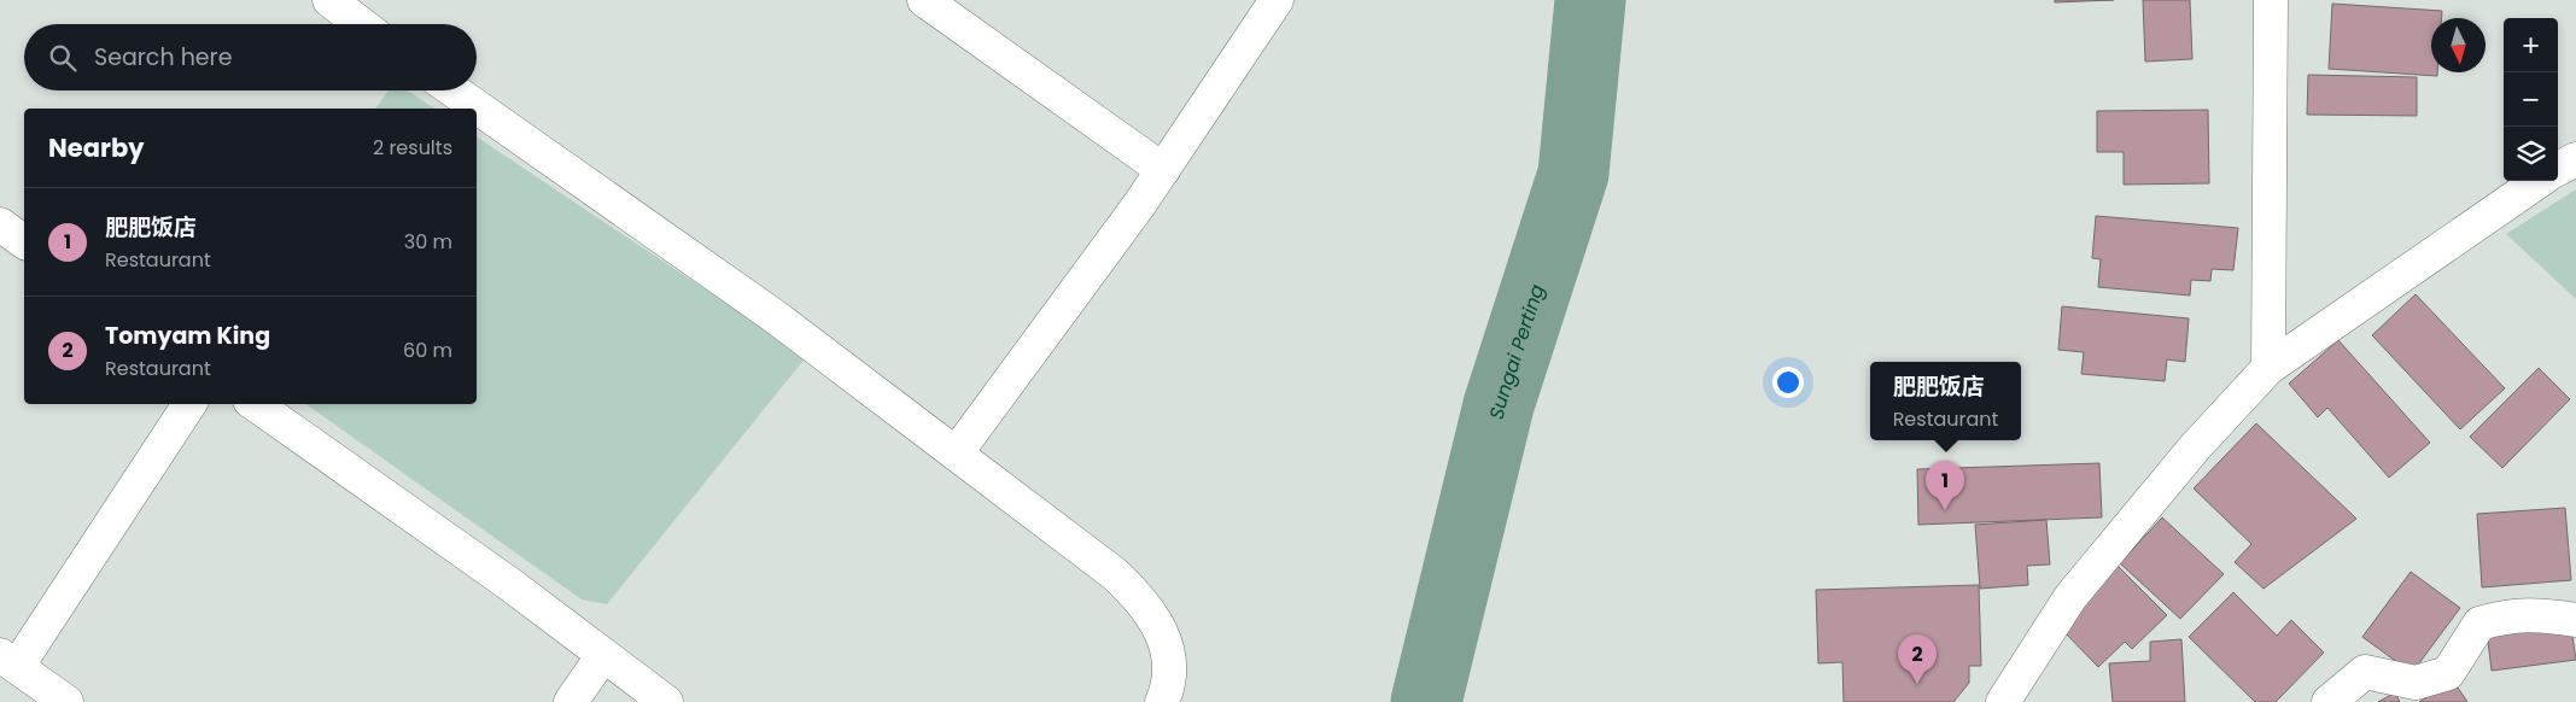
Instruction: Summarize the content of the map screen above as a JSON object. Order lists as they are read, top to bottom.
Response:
{
  "water": ["Sungai Perting"],
  "north": "bottom",
  "page": {
    "map_buttons": ["+", "−"],
    "search": "Search here",
    "heading": ["Nearby", "2 results"],
    "list": [
      {
        "mark": "1",
        "name": "肥肥饭店",
        "note": "Restaurant",
        "value": "30 m"
      },
      {
        "mark": "2",
        "name": "Tomyam King",
        "note": "Restaurant",
        "value": "60 m"
      }
    ],
    "popup": ["肥肥饭店", "Restaurant"],
    "pins": ["1", "2"]
  }
}
